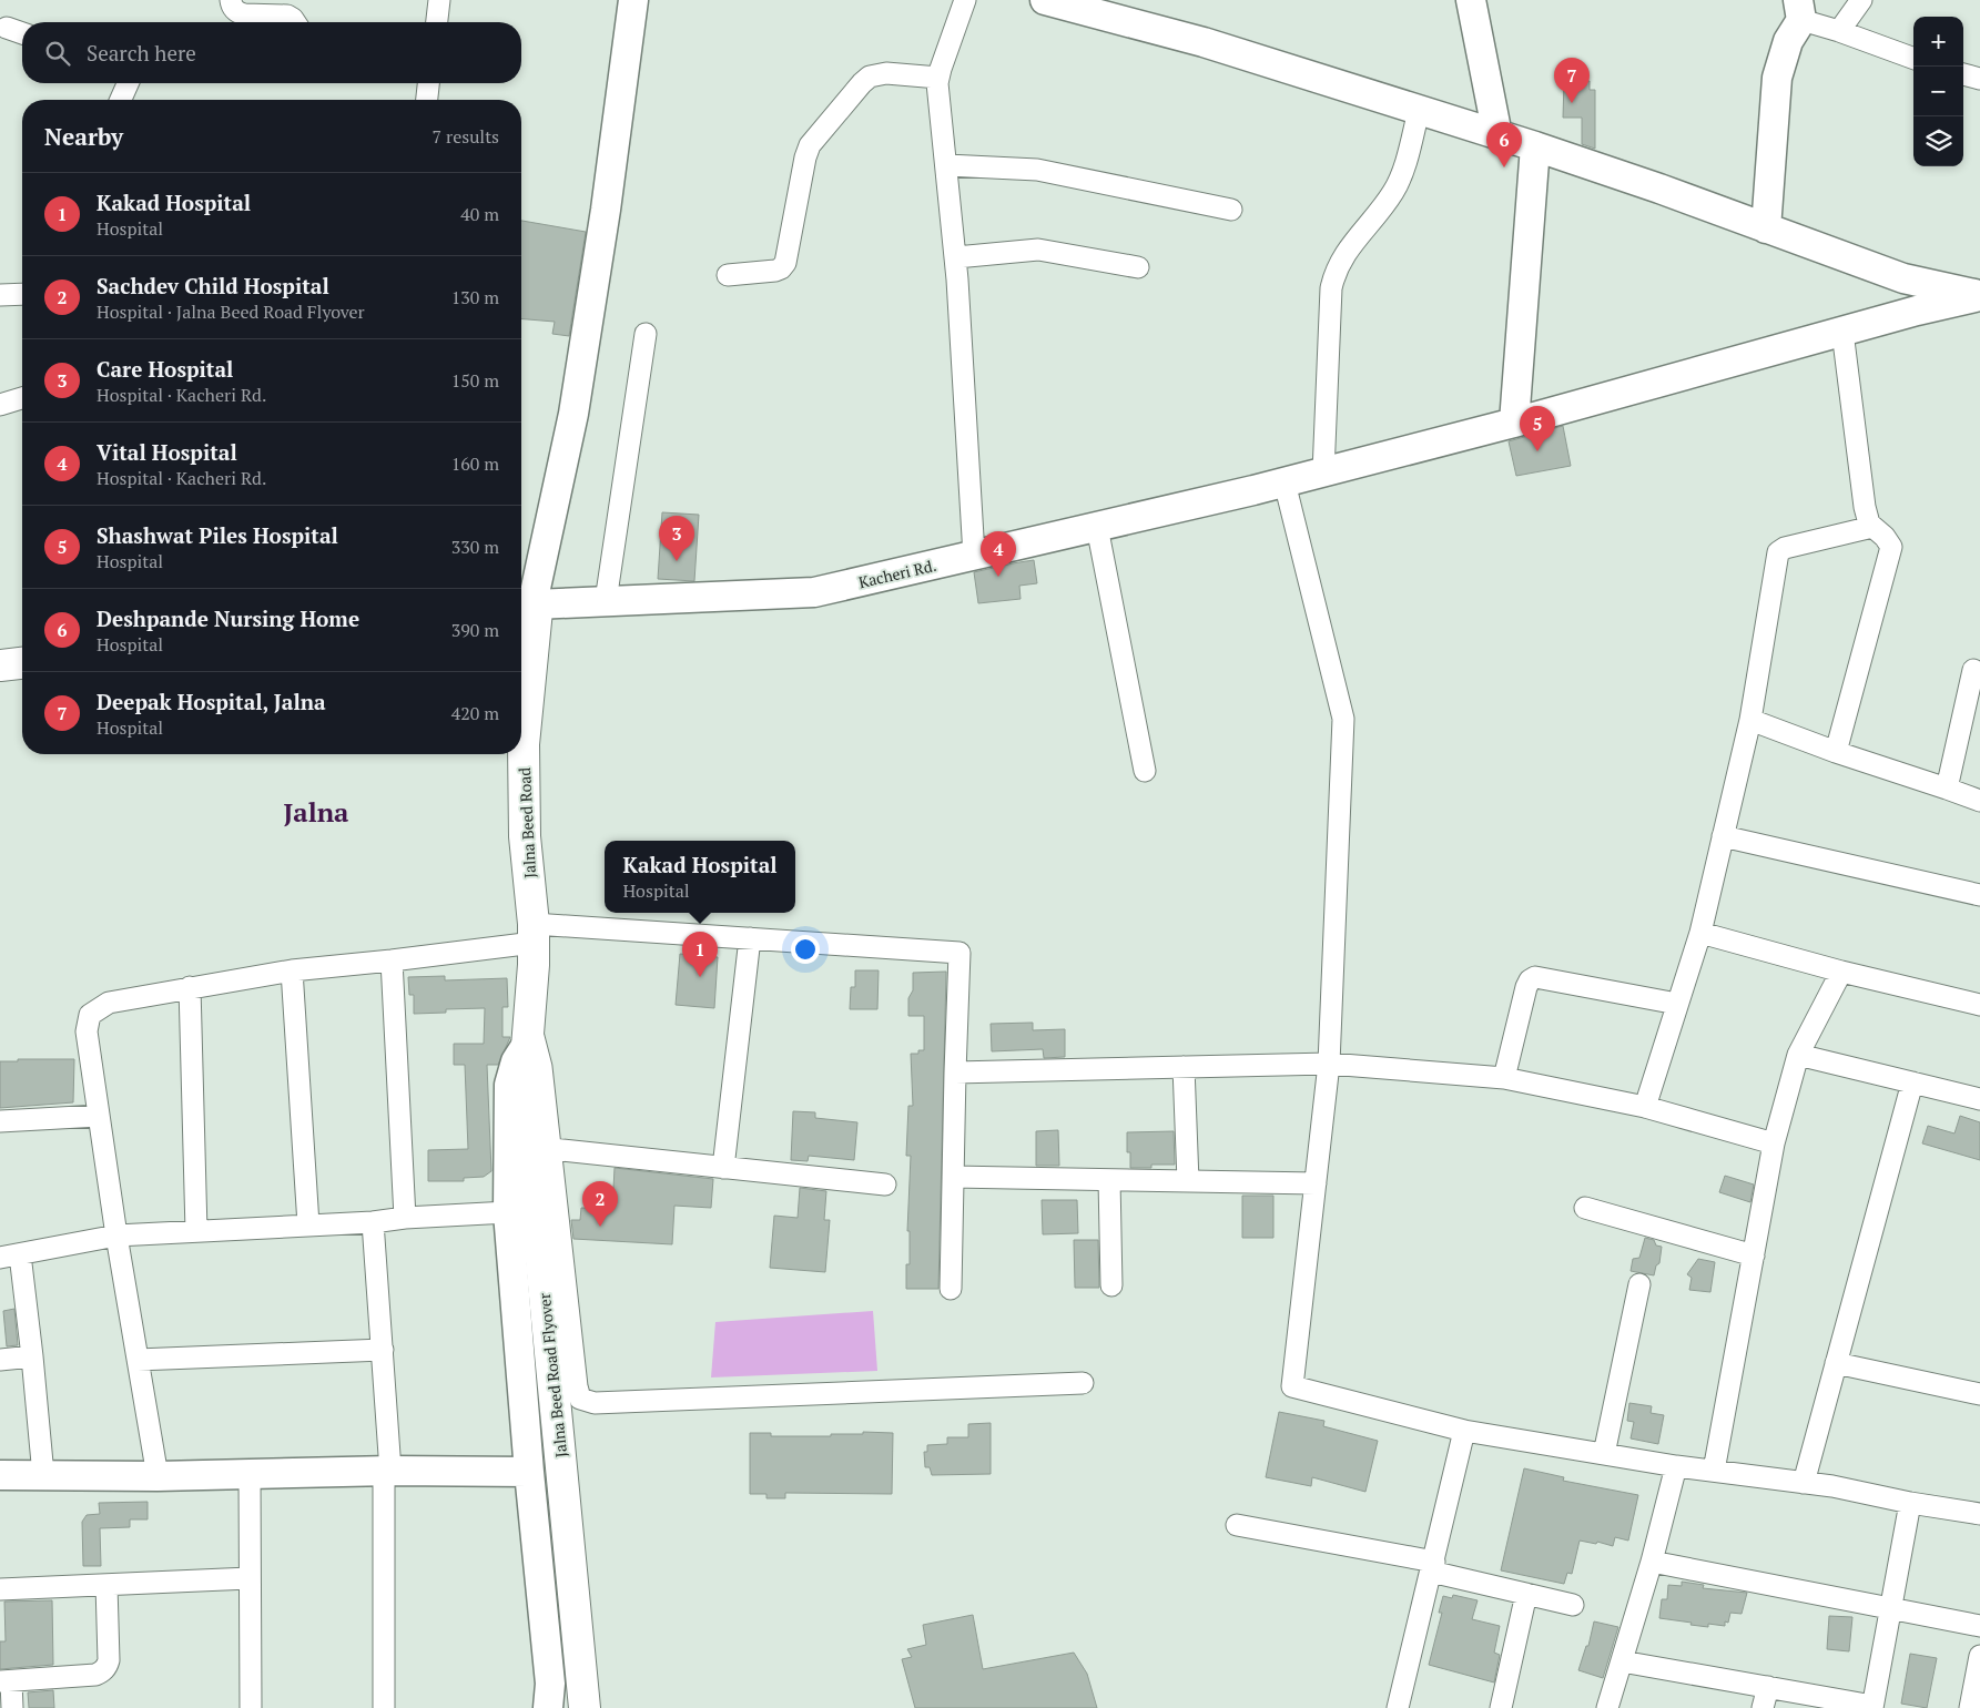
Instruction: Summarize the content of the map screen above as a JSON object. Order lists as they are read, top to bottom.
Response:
{
  "streets": {
    "main road": ["Jalna Beed Road", "Jalna Beed Road Flyover"],
    "street": ["Kacheri Rd."]
  },
  "crossings": [
    ["Kacheri Rd.", "Jalna Beed Road"],
    ["Jalna Beed Road", "Jalna Beed Road Flyover"]
  ],
  "districts": ["Jalna"],
  "page": {
    "map_buttons": ["+", "−"],
    "search": "Search here",
    "pins": [
      "7",
      "6",
      "5",
      "3",
      "4",
      "1",
      "2"
    ],
    "heading": ["Nearby", "7 results"],
    "list": [
      {
        "mark": "1",
        "name": "Kakad Hospital",
        "note": "Hospital",
        "value": "40 m"
      },
      {
        "mark": "2",
        "name": "Sachdev Child Hospital",
        "note": "Hospital · Jalna Beed Road Flyover",
        "value": "130 m"
      },
      {
        "mark": "3",
        "name": "Care Hospital",
        "note": "Hospital · Kacheri Rd.",
        "value": "150 m"
      },
      {
        "mark": "4",
        "name": "Vital Hospital",
        "note": "Hospital · Kacheri Rd.",
        "value": "160 m"
      },
      {
        "mark": "5",
        "name": "Shashwat Piles Hospital",
        "note": "Hospital",
        "value": "330 m"
      },
      {
        "mark": "6",
        "name": "Deshpande Nursing Home",
        "note": "Hospital",
        "value": "390 m"
      },
      {
        "mark": "7",
        "name": "Deepak Hospital, Jalna",
        "note": "Hospital",
        "value": "420 m"
      }
    ],
    "popup": ["Kakad Hospital", "Hospital"]
  }
}
